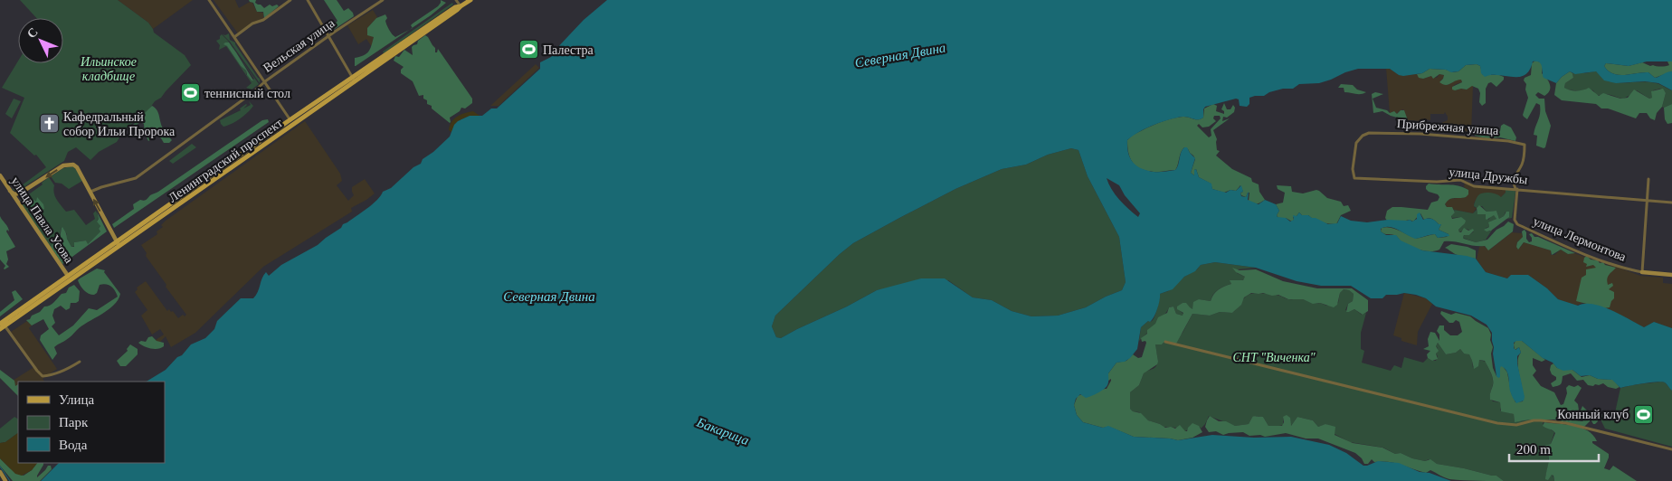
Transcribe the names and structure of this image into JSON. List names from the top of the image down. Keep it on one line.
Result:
{"streets":{"main road":["Ленинградский проспект"],"street":["Вельская улица","Прибрежная улица","улица Дружбы","улица Павла Усова","улица Лермонтова"]},"crossings":[["Прибрежная улица","улица Дружбы"],["Прибрежная улица","улица Лермонтова"],["Ленинградский проспект","улица Павла Усова"],["улица Дружбы","улица Лермонтова"]],"water":["Северная Двина","Бакарица"],"parks":["Ильинское кладбище","СНТ \"Виченка\""],"places":{"sports":["Палестра","теннисный стол","Конный клуб"],"church":["Кафедральный собор Ильи Пророка"]},"legend":["Улица","Парк","Вода"],"scale_bar":"200 m","north":"top left"}
